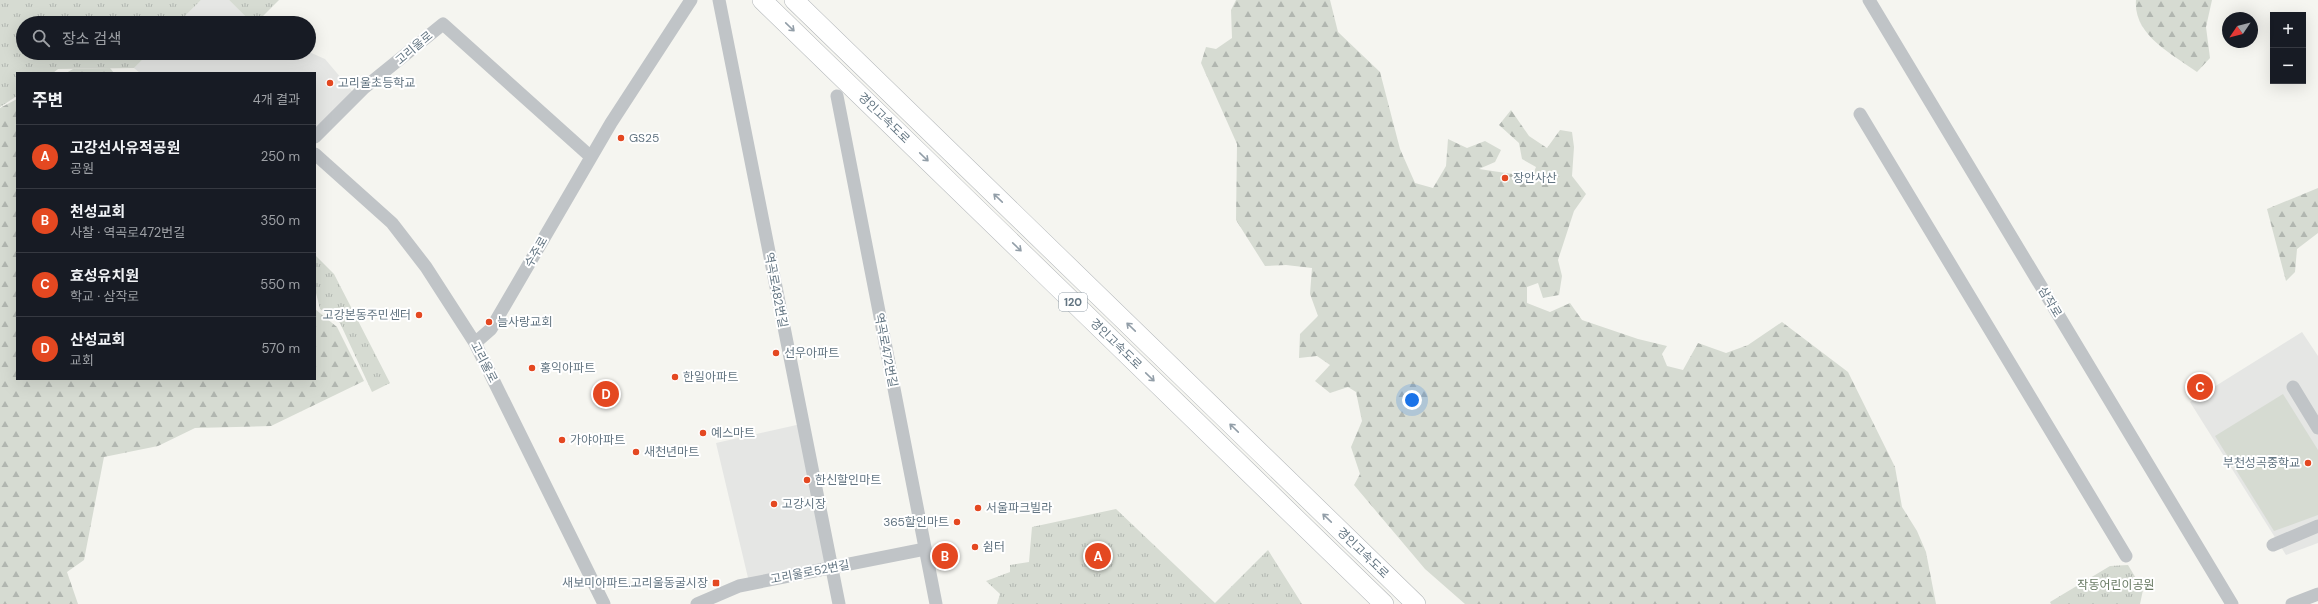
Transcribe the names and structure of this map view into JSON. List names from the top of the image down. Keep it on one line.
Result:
{"streets":{"highway":["경인고속도로","120"],"street":["고리울로","수주로","역곡로482번길","삼작로","역곡로472번길","고리울로52번길"]},"crossings":[["고리울로","수주로"],["역곡로482번길","고리울로52번길"],["역곡로472번길","고리울로52번길"]],"parks":["작동어린이공원"],"places":{"other":["고리울초등학교","GS25","장안사산","고강본동주민센터","늘사랑교회","선우아파트","홍익아파트","한일아파트","예스마트","가야아파트","새천년마트","부천성곡중학교","한신할인마트","고강시장","서울파크빌라","365할인마트","쉼터"],"transit":["새보미아파트.고리울동굴시장"]},"north":"bottom left","page":{"map_buttons":["+","−"],"search":"장소 검색","heading":["주변","4개 결과"],"list":[{"mark":"A","name":"고강선사유적공원","note":"공원","value":"250 m"},{"mark":"B","name":"천성교회","note":"사찰 · 역곡로472번길","value":"350 m"},{"mark":"C","name":"효성유치원","note":"학교 · 삼작로","value":"550 m"},{"mark":"D","name":"산성교회","note":"교회","value":"570 m"}],"pins":["C","D","A","B"]}}
